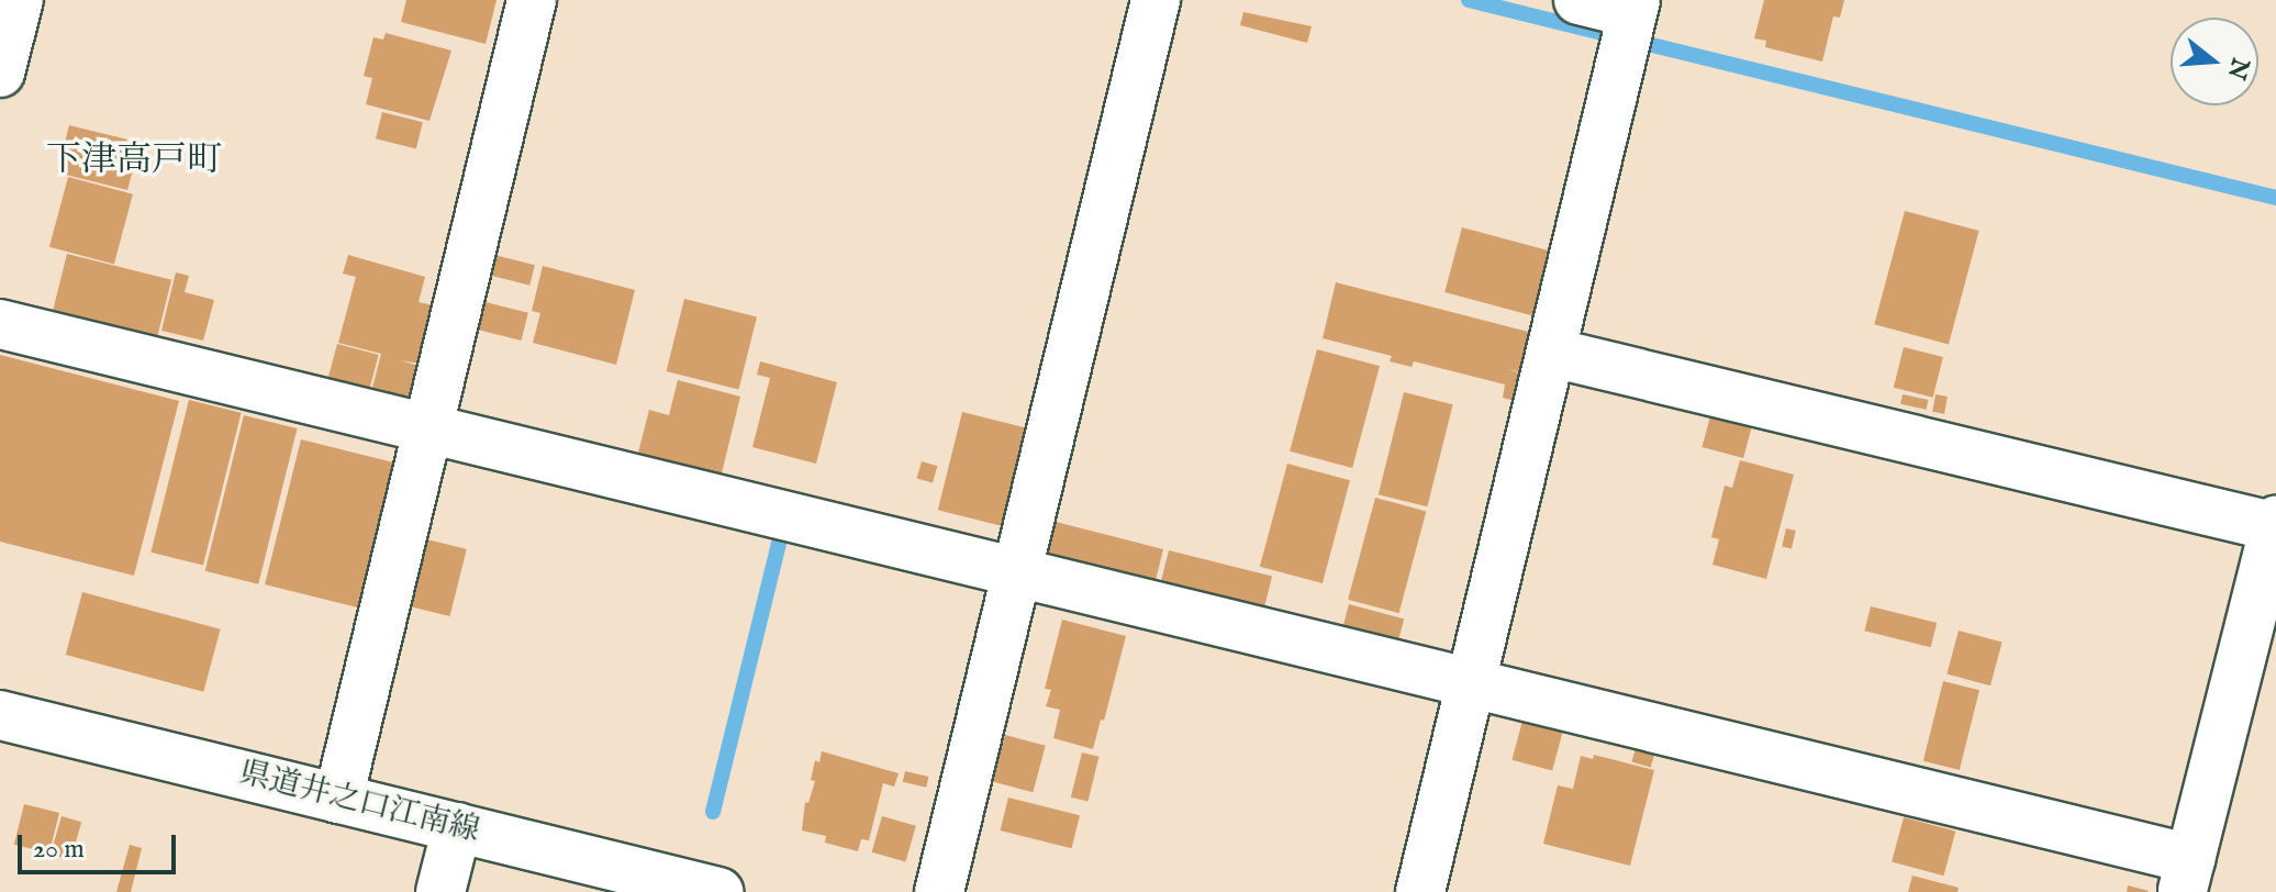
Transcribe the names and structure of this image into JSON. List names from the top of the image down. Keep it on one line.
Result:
{"streets":{"street":["県道井之口江南線"]},"districts":["下津高戸町"],"scale_bar":"20 m","north":"right"}
